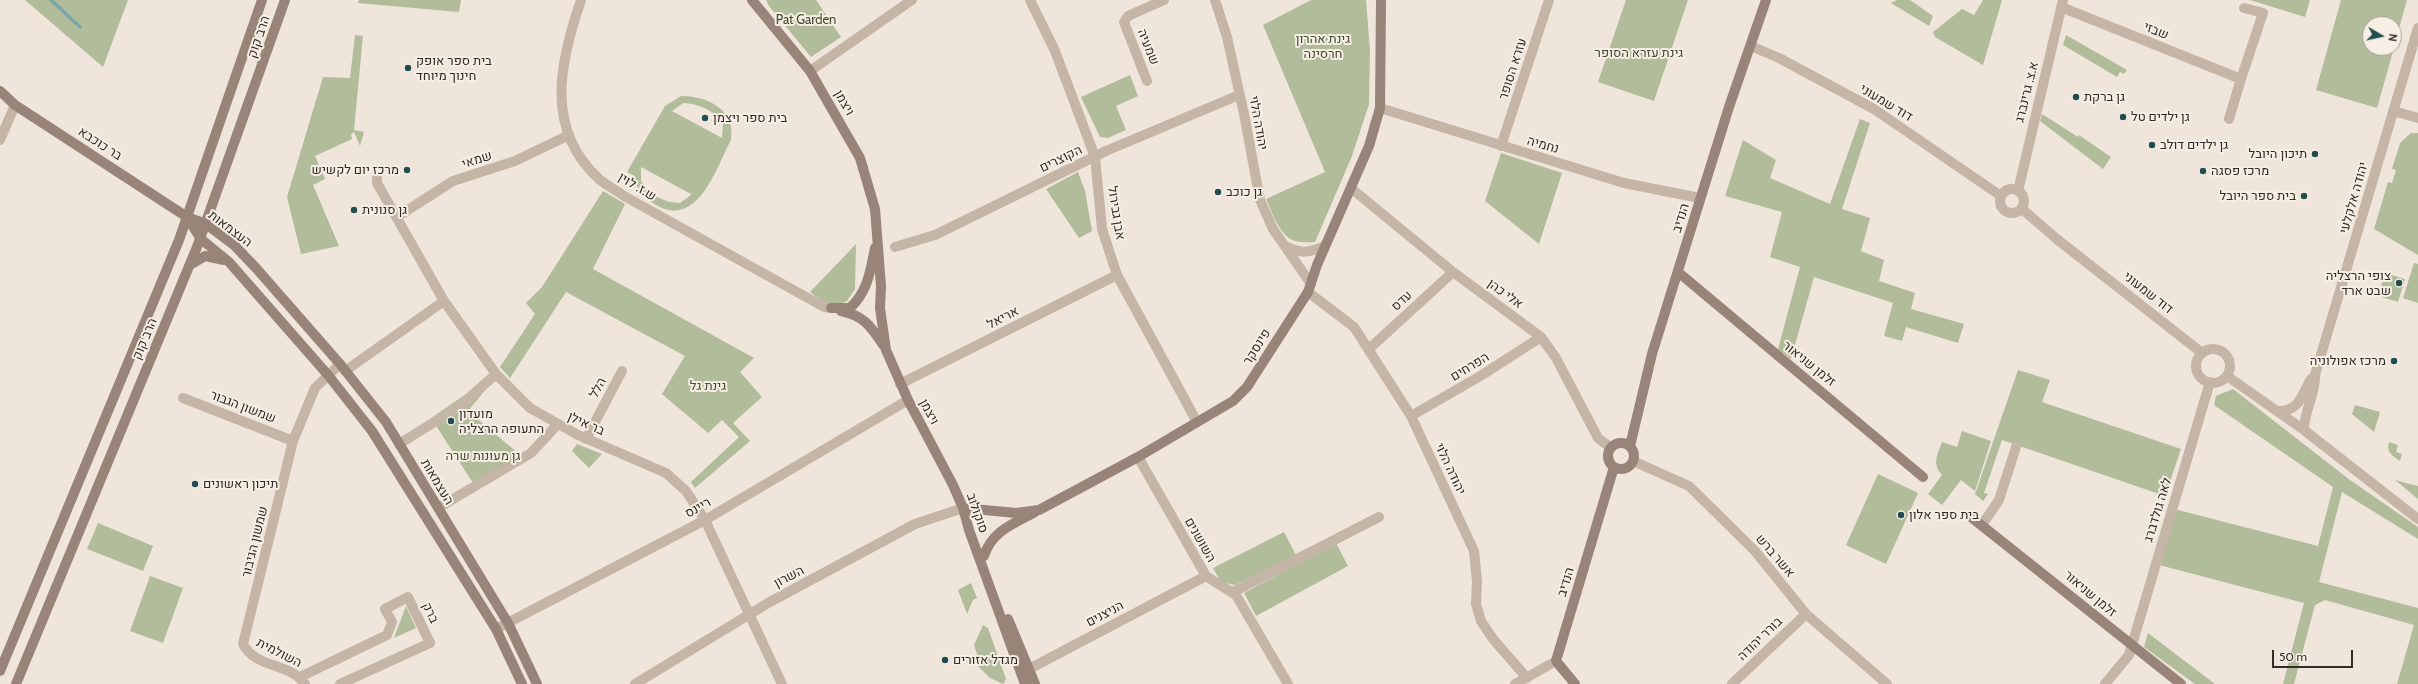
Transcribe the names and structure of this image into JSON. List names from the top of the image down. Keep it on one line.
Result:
{"streets":{"street":["שבזי","הרב קוק","שמעיה","עזרא הסופר","א.צ. גרינברג","ויצמן","דוד שמעוני","יהודה הלוי","בר כוכבא","נחמיה","הקוצרים","שמאי","ש.ז. לוין","יהודה אלקלעי","אבן גבירול","הנדיב","העצמאות","אלי כהן","עדס","אריאל","פינסקר","זלמן שניאור","הפרחים","הלל","שמשון הגבור","בר אילן","ריינס","לאה גולדברג","סוקולוב","השושנים","שמשון הגיבור","אשר ברש","השרון","ברק","הניצנים","בורר יהודה","השולמית"]},"crossings":[["שבזי","א.צ. גרינברג"],["הרב קוק","בר כוכבא"],["הרב קוק","העצמאות"],["עזרא הסופר","נחמיה"],["א.צ. גרינברג","דוד שמעוני"],["ויצמן","ש.ז. לוין"],["ויצמן","אריאל"],["ויצמן","ריינס"],["ויצמן","סוקולוב"],["דוד שמעוני","הנדיב"],["דוד שמעוני","לאה גולדברג"],["יהודה הלוי","הקוצרים"],["יהודה הלוי","עדס"],["יהודה הלוי","פינסקר"],["יהודה הלוי","הפרחים"],["בר כוכבא","העצמאות"],["נחמיה","הנדיב"],["נחמיה","פינסקר"],["הקוצרים","אבן גבירול"],["שמאי","ש.ז. לוין"],["שמאי","בר אילן"],["אבן גבירול","אריאל"],["אבן גבירול","פינסקר"],["הנדיב","אלי כהן"],["הנדיב","זלמן שניאור"],["הנדיב","אשר ברש"],["העצמאות","ריינס"],["העצמאות","שמשון הגיבור"],["אלי כהן","עדס"],["אלי כהן","פינסקר"],["אלי כהן","הפרחים"],["אלי כהן","אשר ברש"],["פינסקר","סוקולוב"],["פינסקר","השושנים"],["פינסקר","השרון"],["זלמן שניאור","לאה גולדברג"],["הלל","בר אילן"],["שמשון הגבור","שמשון הגיבור"],["בר אילן","ריינס"],["בר אילן","שמשון הגיבור"],["בר אילן","השרון"],["סוקולוב","השרון"],["סוקולוב","הניצנים"],["השושנים","הניצנים"],["שמשון הגיבור","השולמית"],["אשר ברש","בורר יהודה"],["ברק","השולמית"]],"parks":["Pat Garden","גינת אהרון חרסינה","גינת עזרא הסופר","גינת גל","גן מעונות שרה"],"places":["בית ספר אופק חינוך מיוחד","גן ברקת","גן ילדים טל","בית ספר ויצמן","גן ילדים דולב","תיכון היובל","מרכז יום לקשיש","מרכז פסגה","גן כוכב","בית ספר היובל","גן סנונית","צופי הרצליה שבט ארד","מרכז אפולוניה","מועדון התעופה הרצליה","תיכון ראשונים","בית ספר אלון","מגדל אזורים"],"scale_bar":"50 m","north":"right"}
